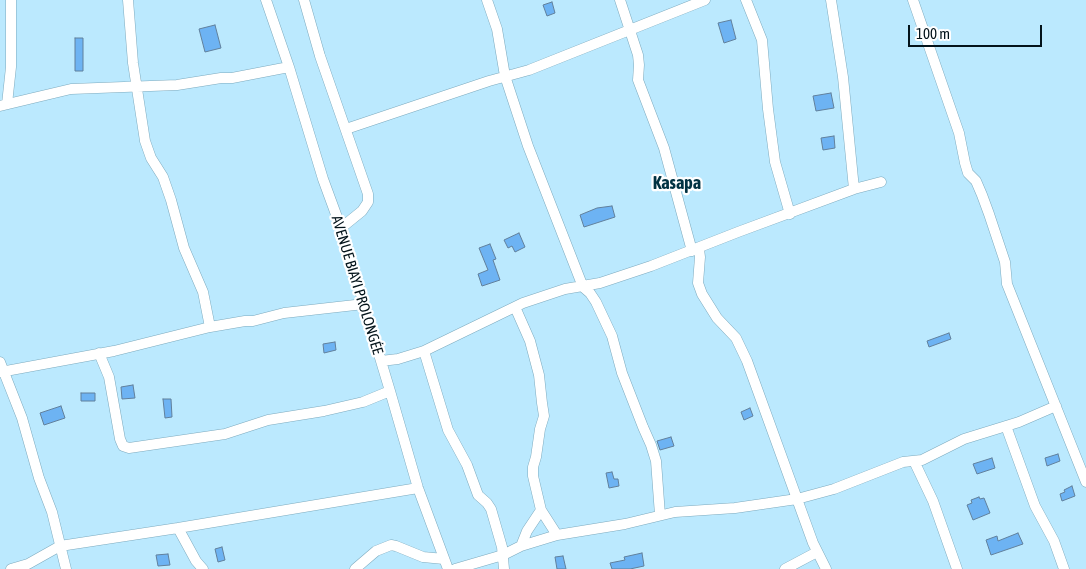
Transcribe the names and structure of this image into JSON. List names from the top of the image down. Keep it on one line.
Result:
{"streets":{"street":["AVENUE BIAYI PROLONGÉE"]},"districts":["Kasapa"],"scale_bar":"100 m"}
